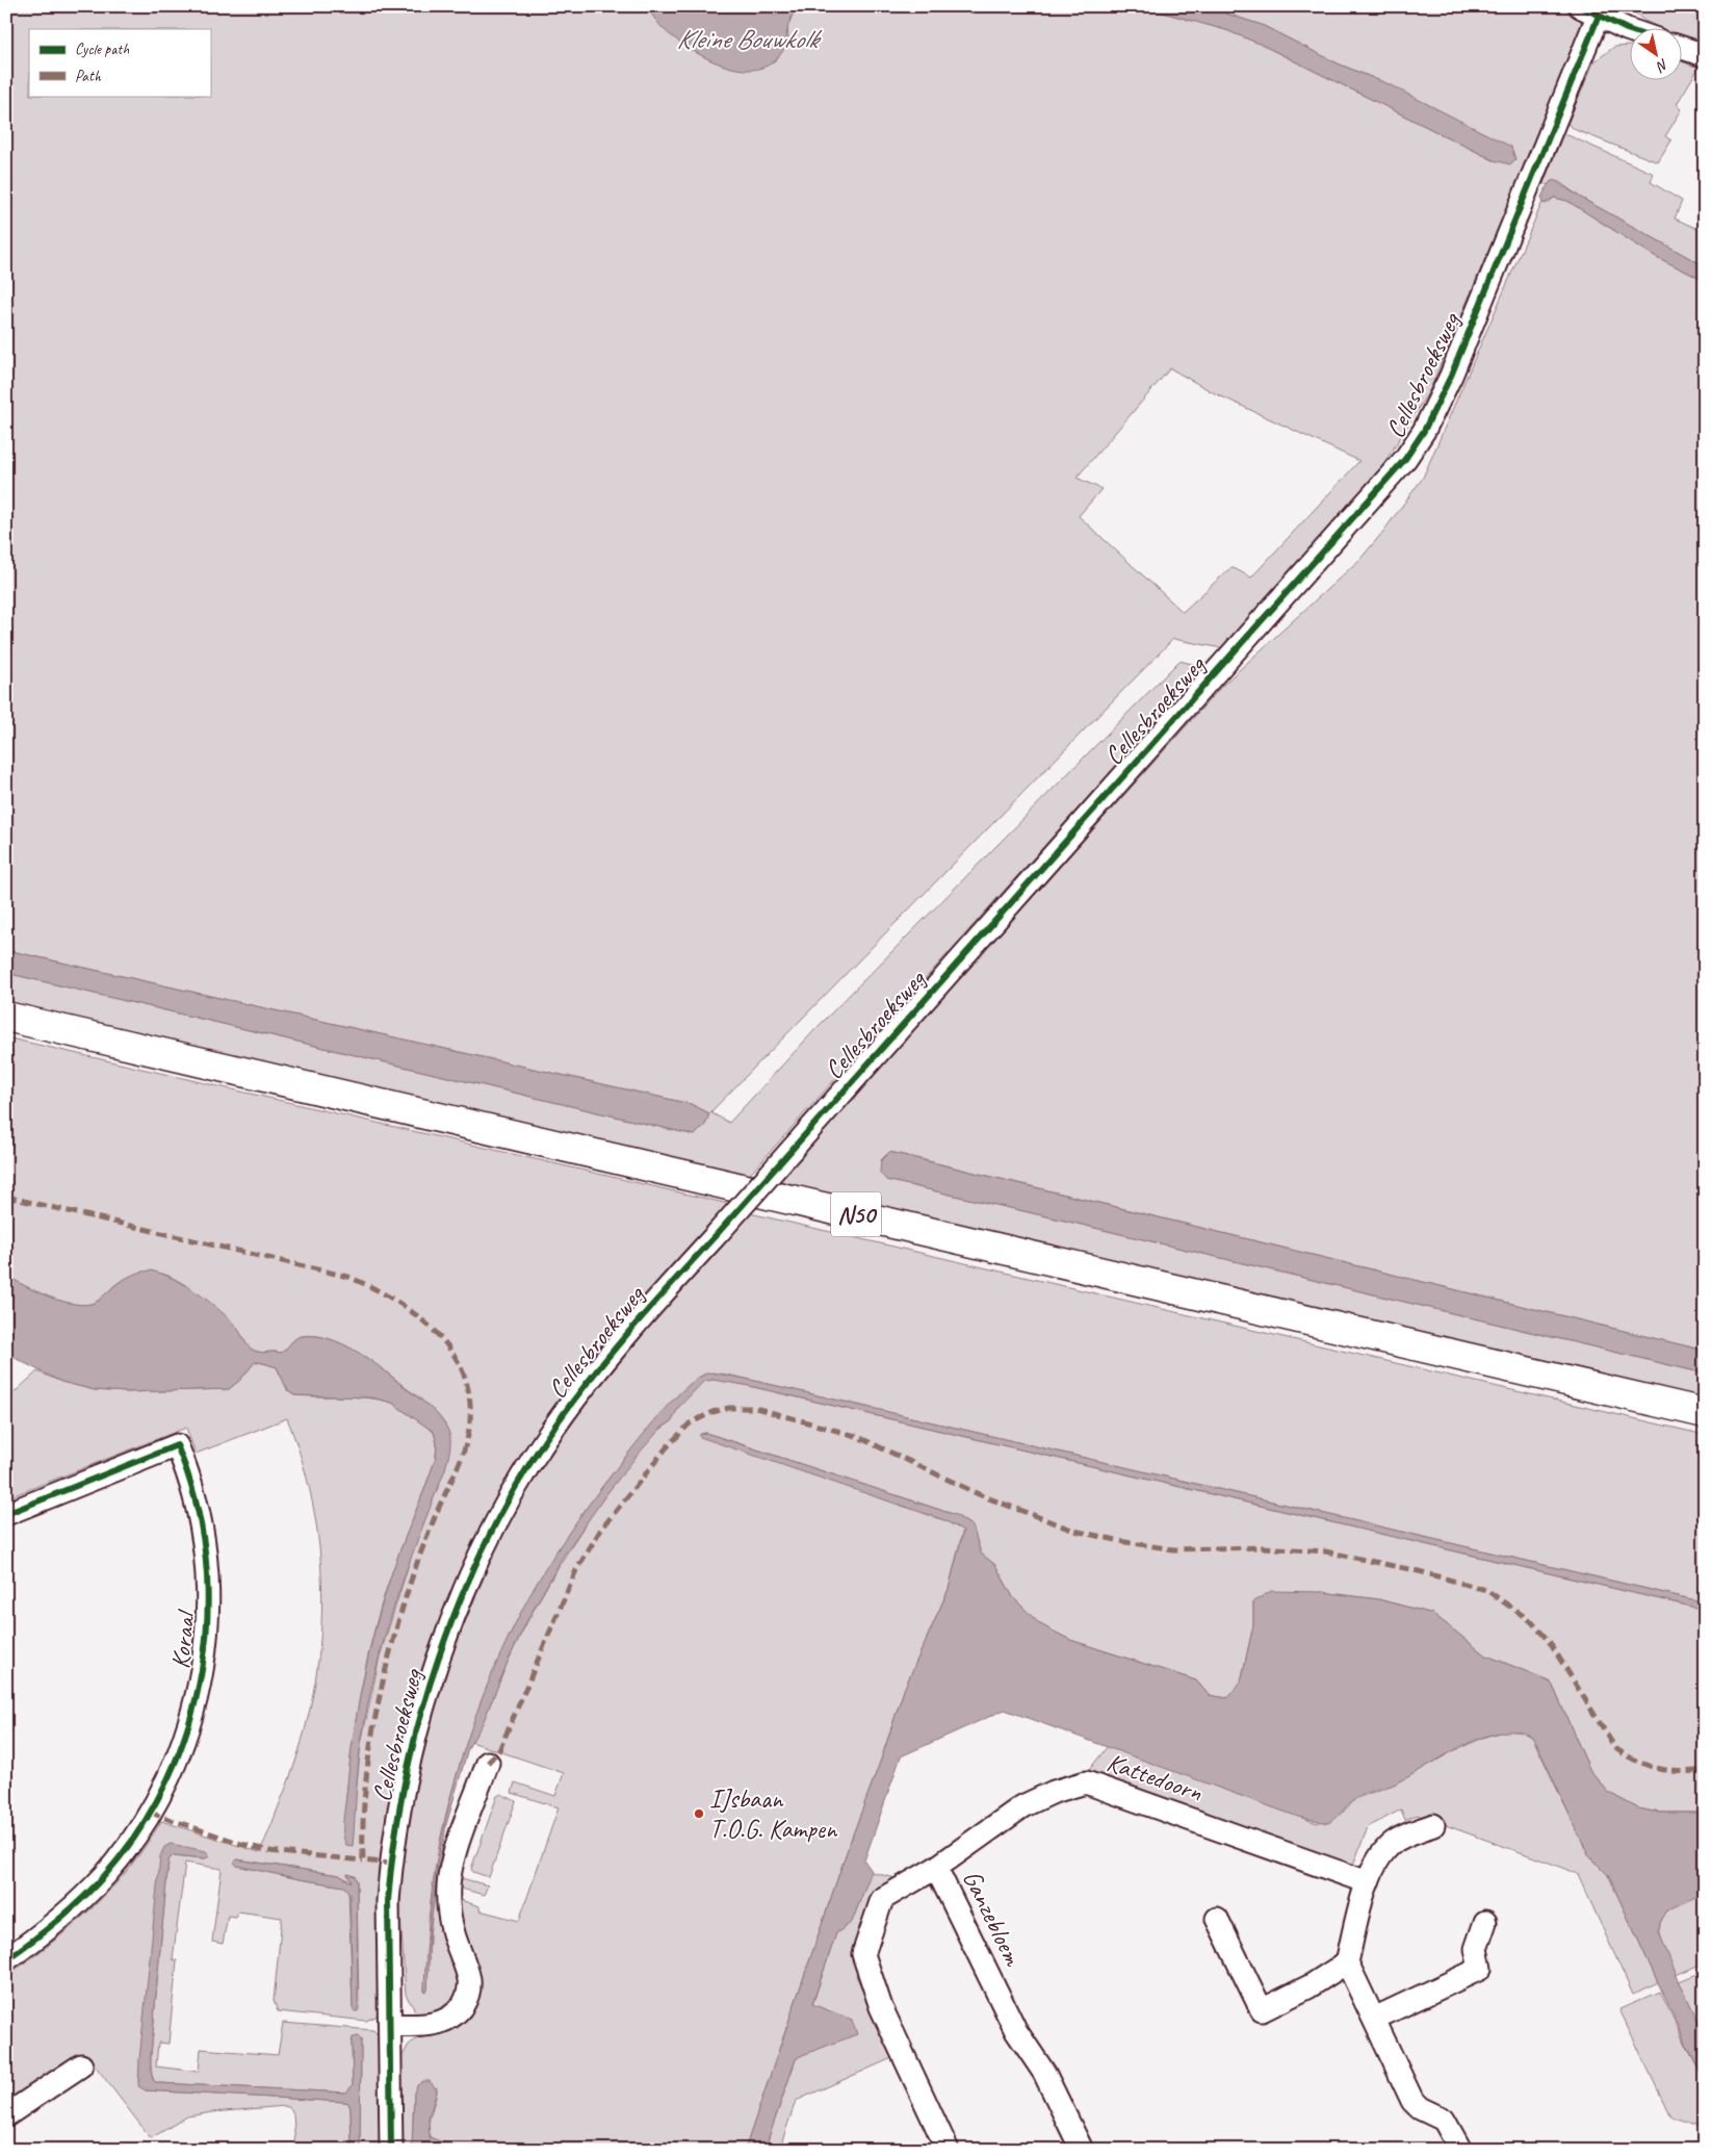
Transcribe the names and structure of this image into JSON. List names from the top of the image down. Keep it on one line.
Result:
{"streets":{"highway":["N50"],"street":["Cellesbroeksweg","Koraal","Kattedoorn","Ganzebloem"]},"crossings":[["Kattedoorn","Ganzebloem"]],"water":["Kleine Bouwkolk"],"places":["IJsbaan T.O.G. Kampen"],"legend":["Cycle path","Path"],"north":"bottom right"}
